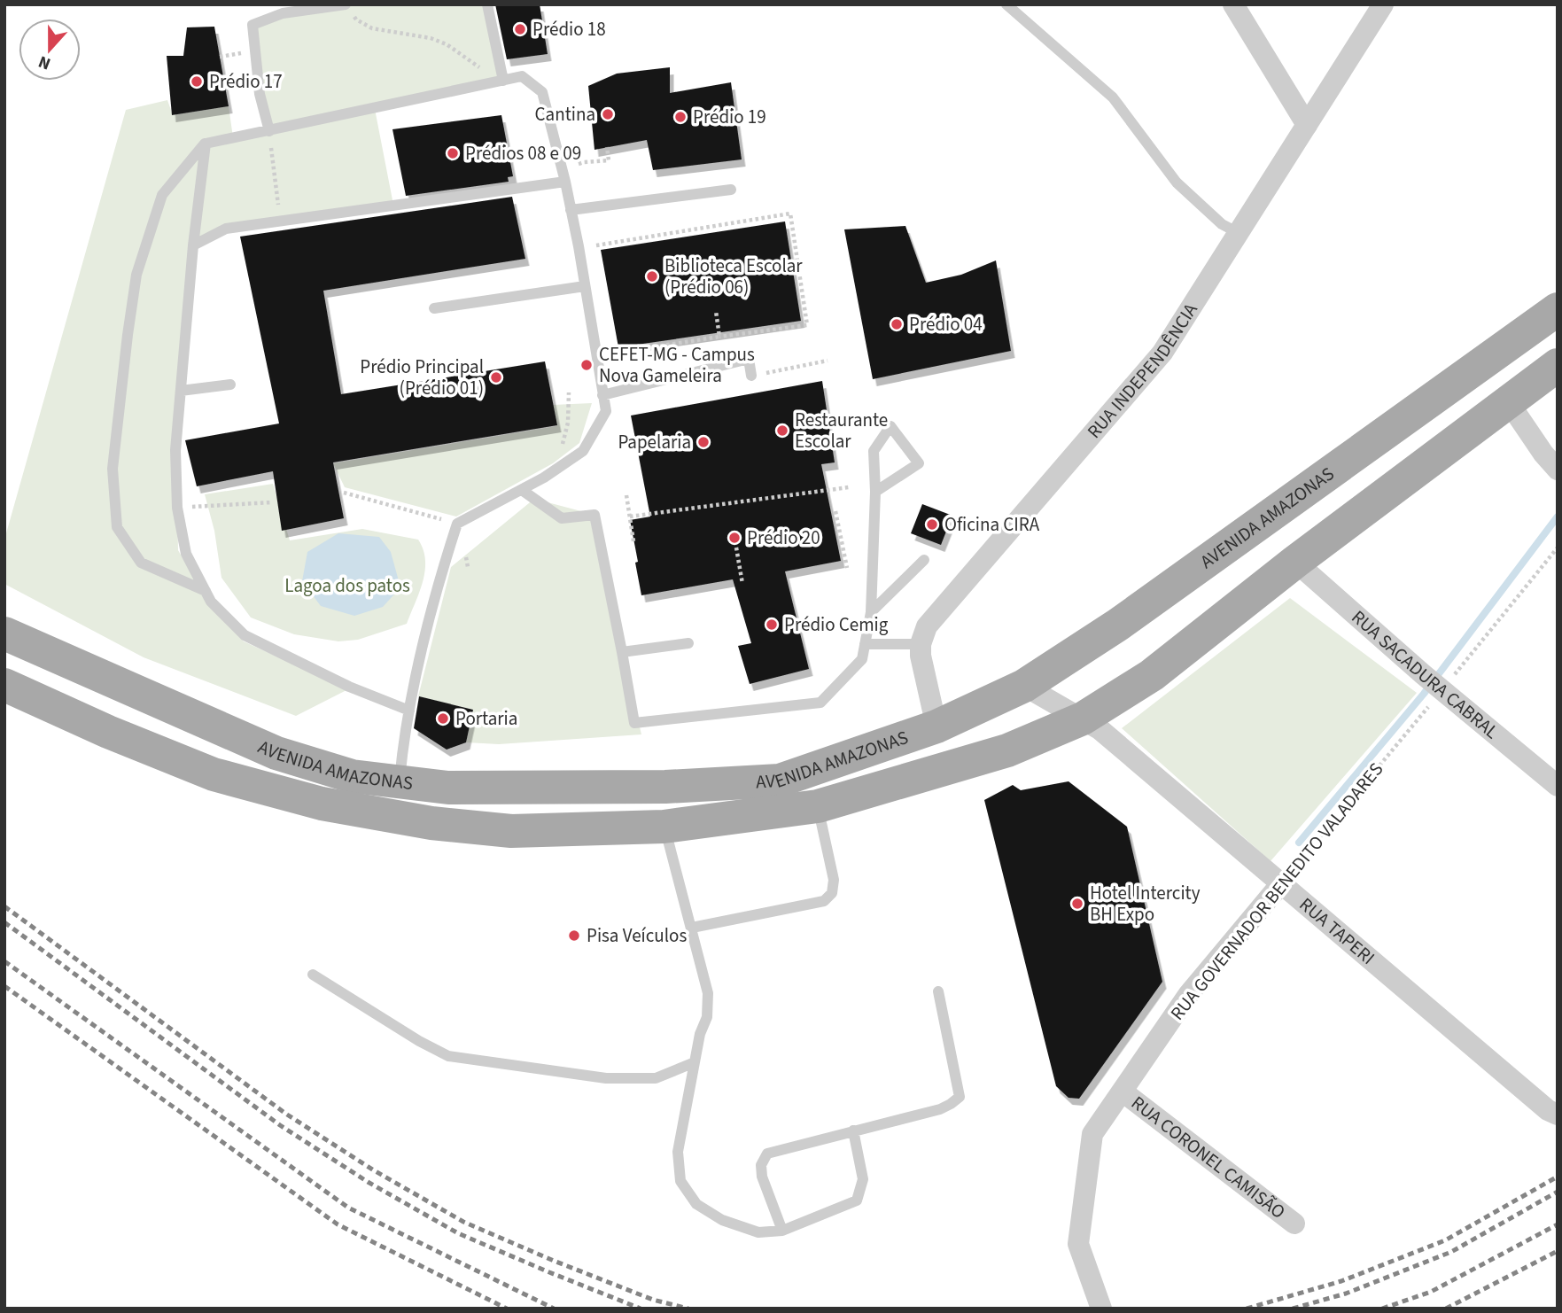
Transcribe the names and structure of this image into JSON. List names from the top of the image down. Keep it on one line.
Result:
{"streets":{"main road":["AVENIDA AMAZONAS"],"street":["RUA INDEPENDÊNCIA","RUA SACADURA CABRAL","RUA GOVERNADOR BENEDITO VALADARES","RUA TAPERI","RUA CORONEL CAMISÃO"]},"crossings":[["AVENIDA AMAZONAS","RUA SACADURA CABRAL"],["AVENIDA AMAZONAS","RUA TAPERI"],["RUA SACADURA CABRAL","RUA GOVERNADOR BENEDITO VALADARES"],["RUA GOVERNADOR BENEDITO VALADARES","RUA TAPERI"],["RUA GOVERNADOR BENEDITO VALADARES","RUA CORONEL CAMISÃO"]],"parks":["Lagoa dos patos"],"places":["Prédio 18","Prédio 17","Cantina","Prédio 19","Prédios 08 e 09","Biblioteca Escolar (Prédio 06)","Prédio 04","CEFET-MG - Campus Nova Gameleira","Prédio Principal (Prédio 01)","Restaurante Escolar","Papelaria","Oficina CIRA","Prédio 20","Prédio Cemig","Portaria","Hotel Intercity BH Expo","Pisa Veículos"],"north":"bottom"}
